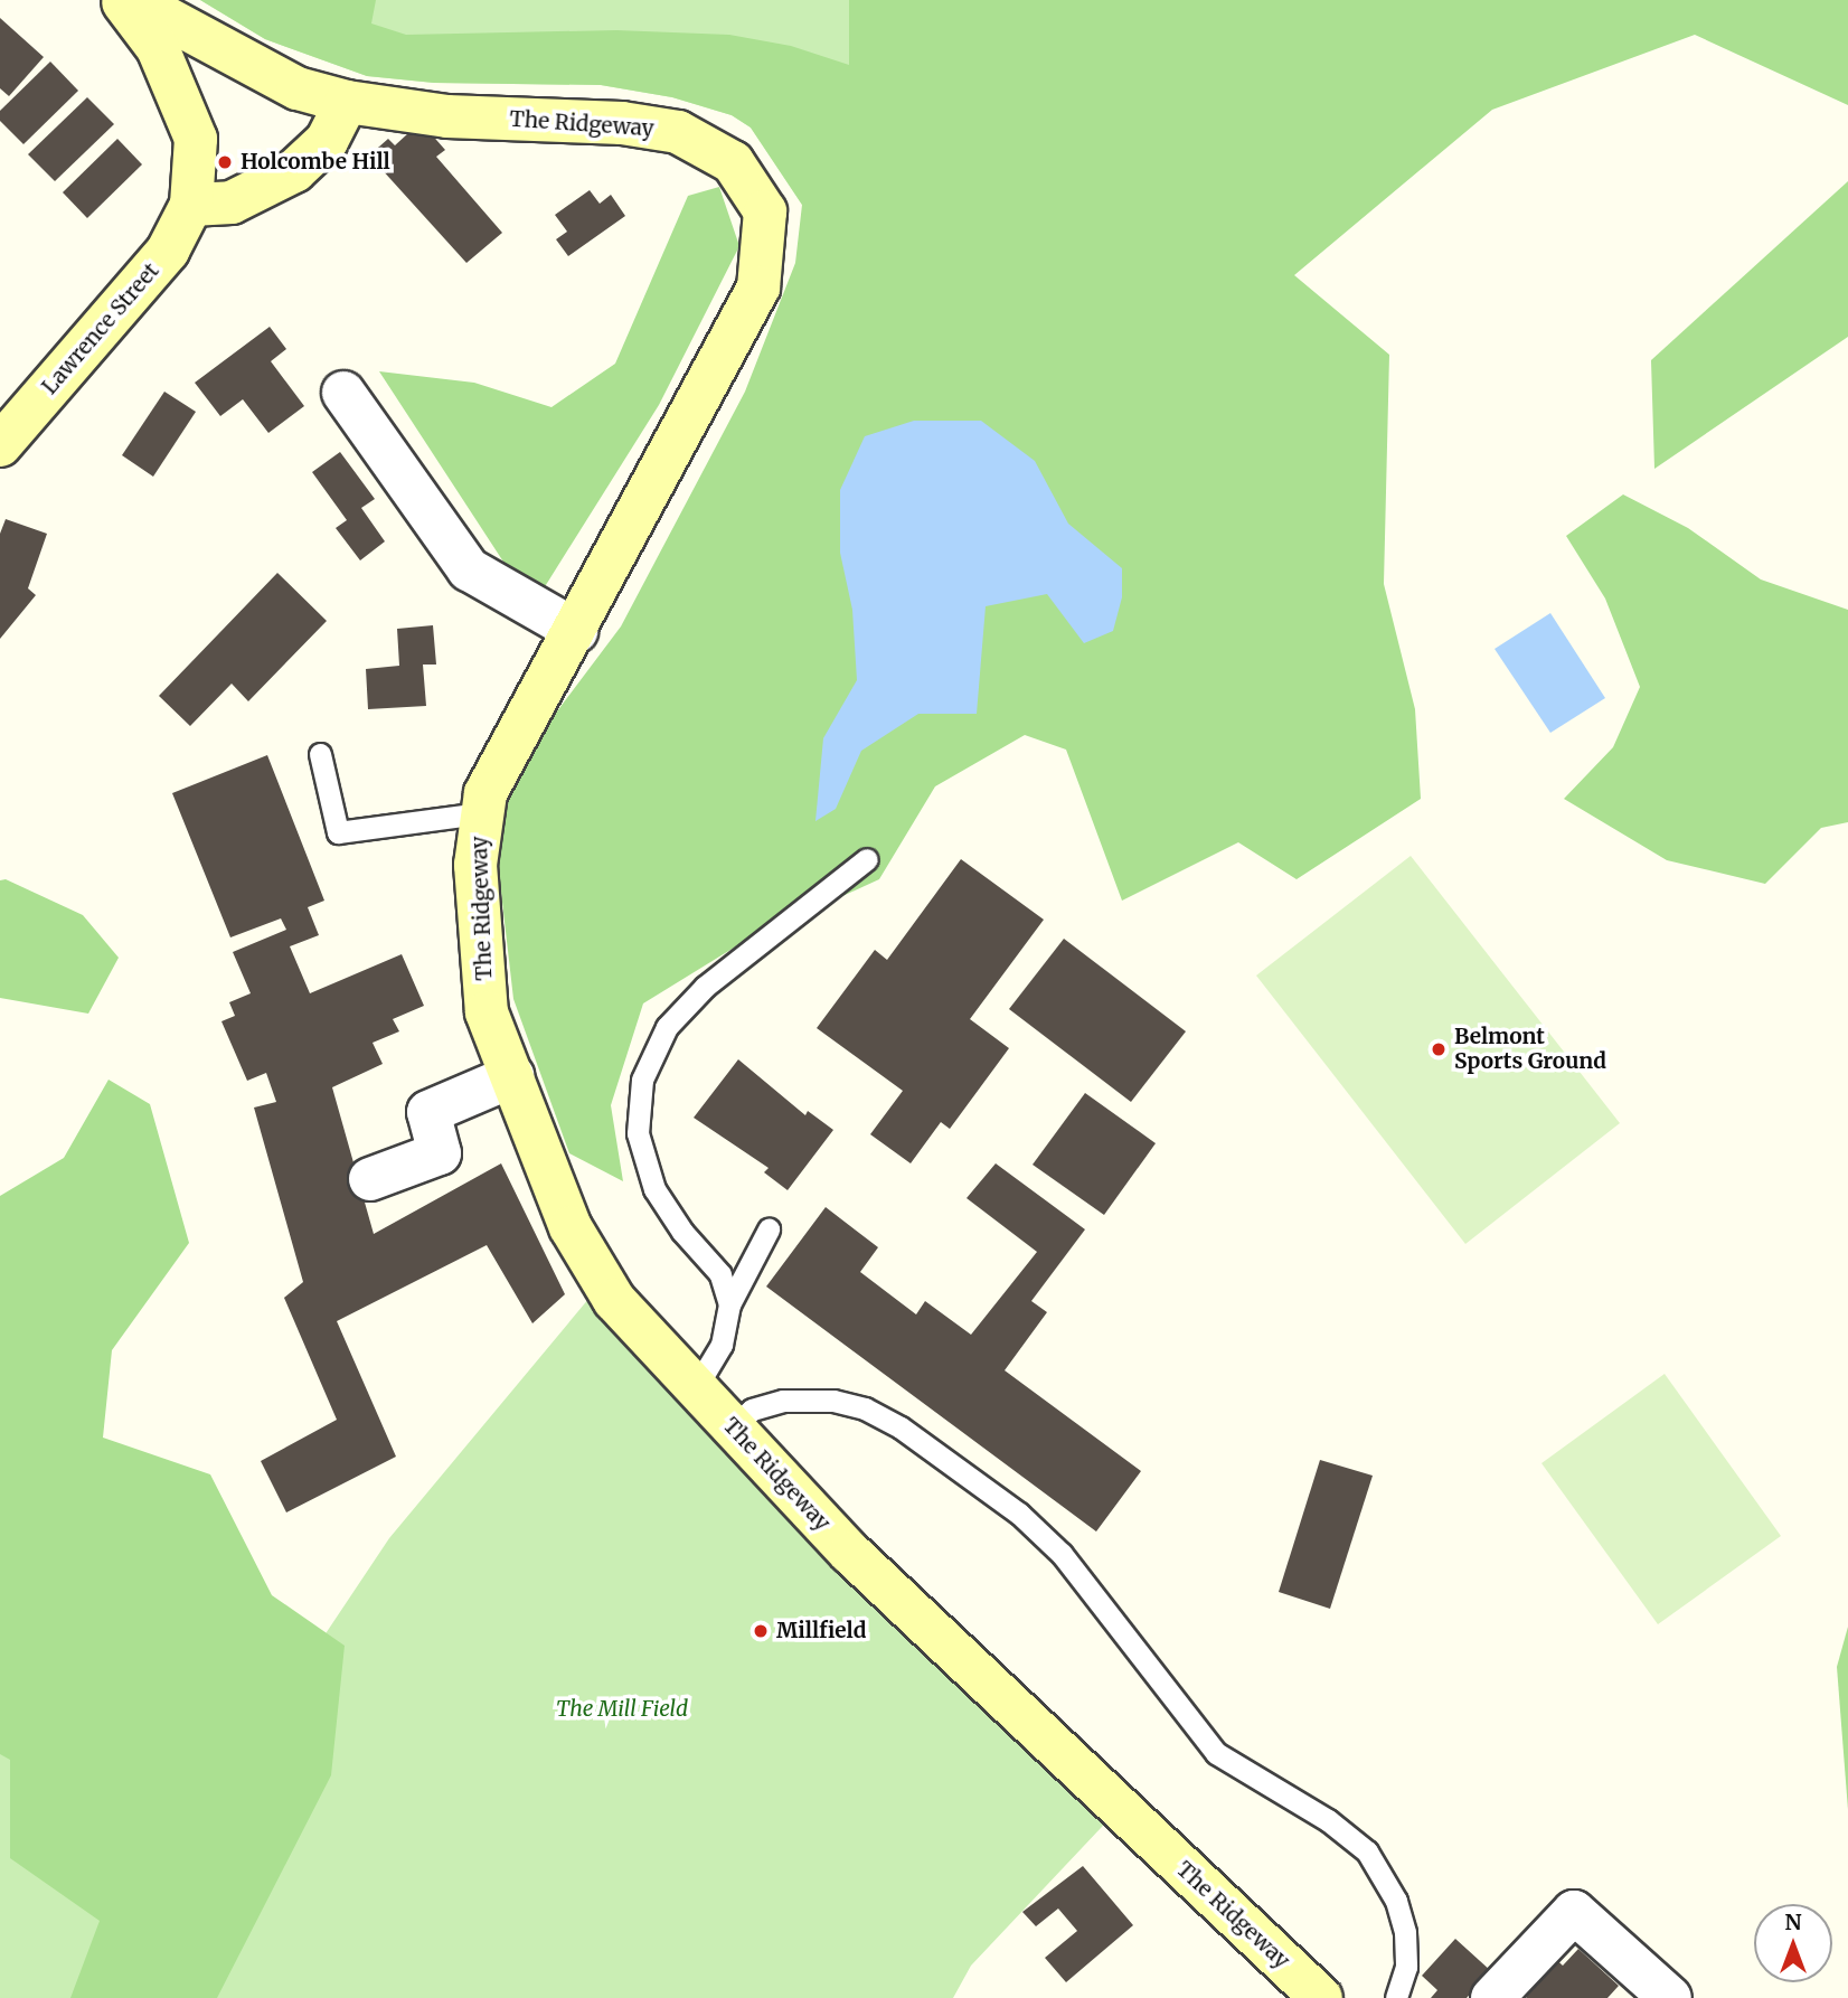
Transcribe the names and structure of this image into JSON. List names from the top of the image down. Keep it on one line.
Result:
{"streets":{"main road":["The Ridgeway","Lawrence Street"]},"parks":["The Mill Field"],"places":["Holcombe Hill","Belmont Sports Ground","Millfield"],"north":"top"}
